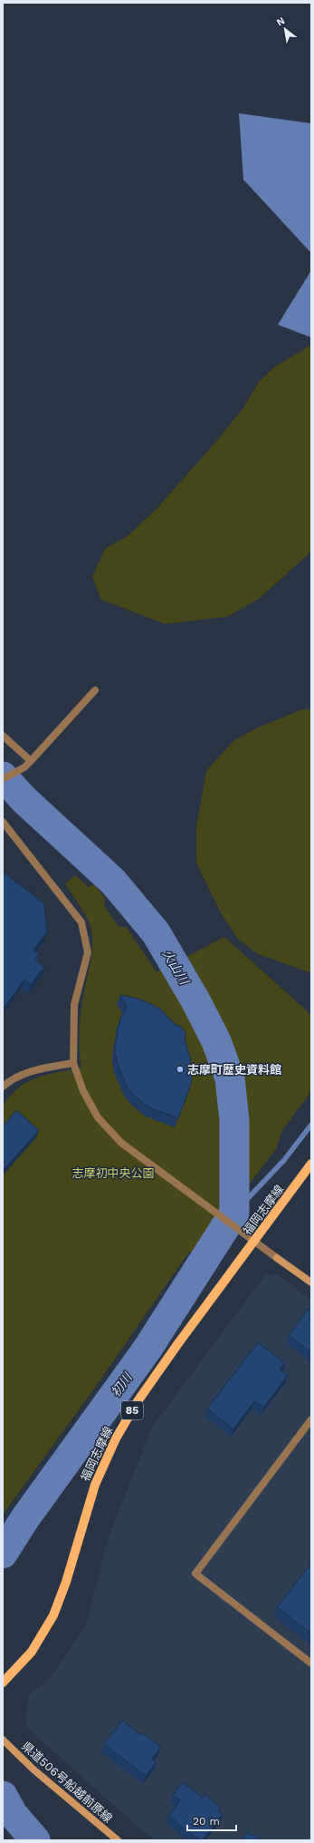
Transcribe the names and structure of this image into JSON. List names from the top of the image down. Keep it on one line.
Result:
{"streets":{"main road":["福岡志摩線","85","県道506号船越前原線"]},"water":["火山川","初川"],"parks":["志摩初中央公園"],"places":["志摩町歴史資料館"],"scale_bar":"20 m","north":"top left"}
